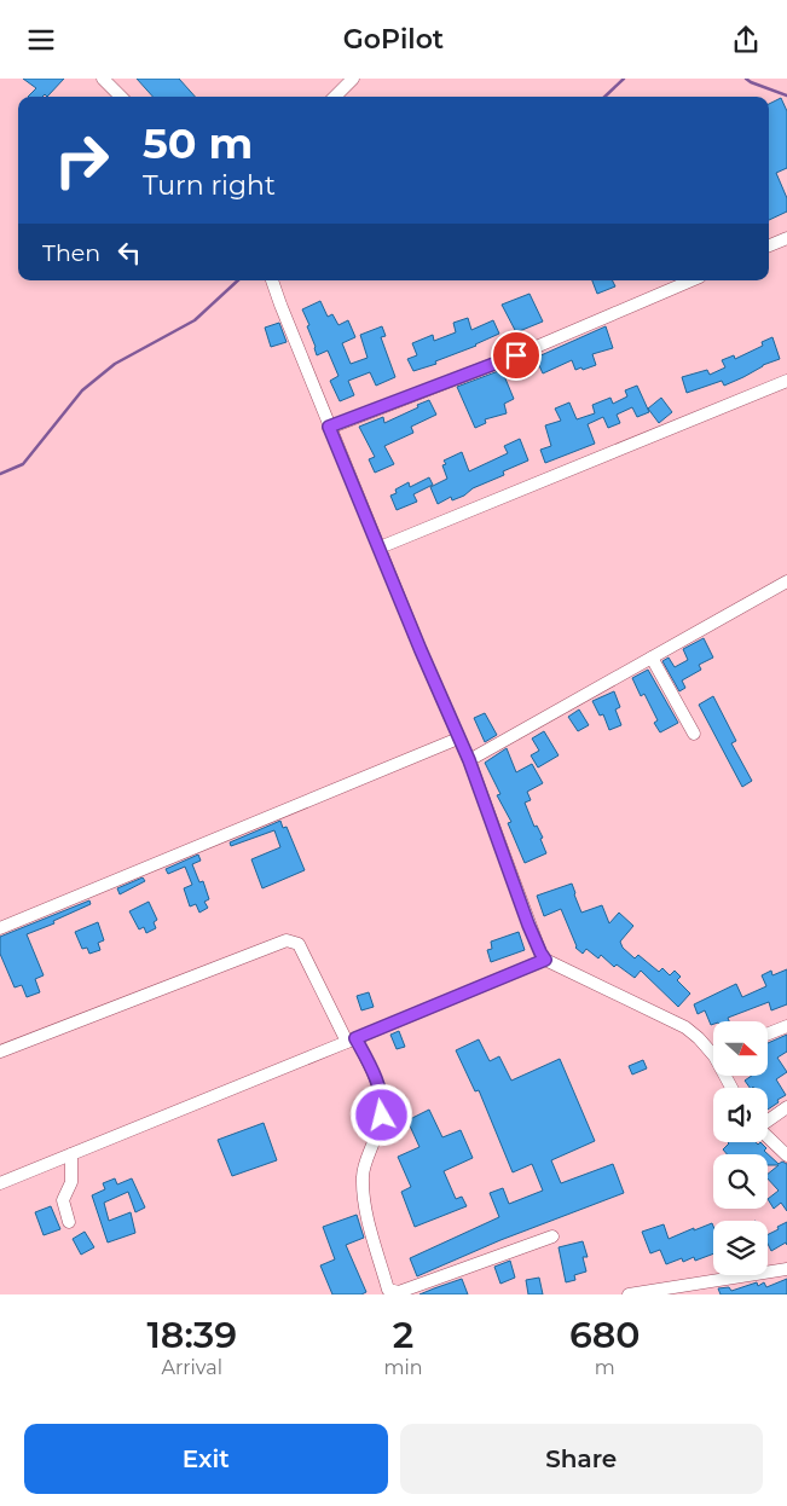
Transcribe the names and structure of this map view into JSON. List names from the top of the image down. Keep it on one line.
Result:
{"north":"right","page":{"header":"GoPilot","turn":["50 m","Turn right"],"then":"Then","eta":["18:39","Arrival","2","min","680","m"],"buttons":["Exit","Share"]}}
